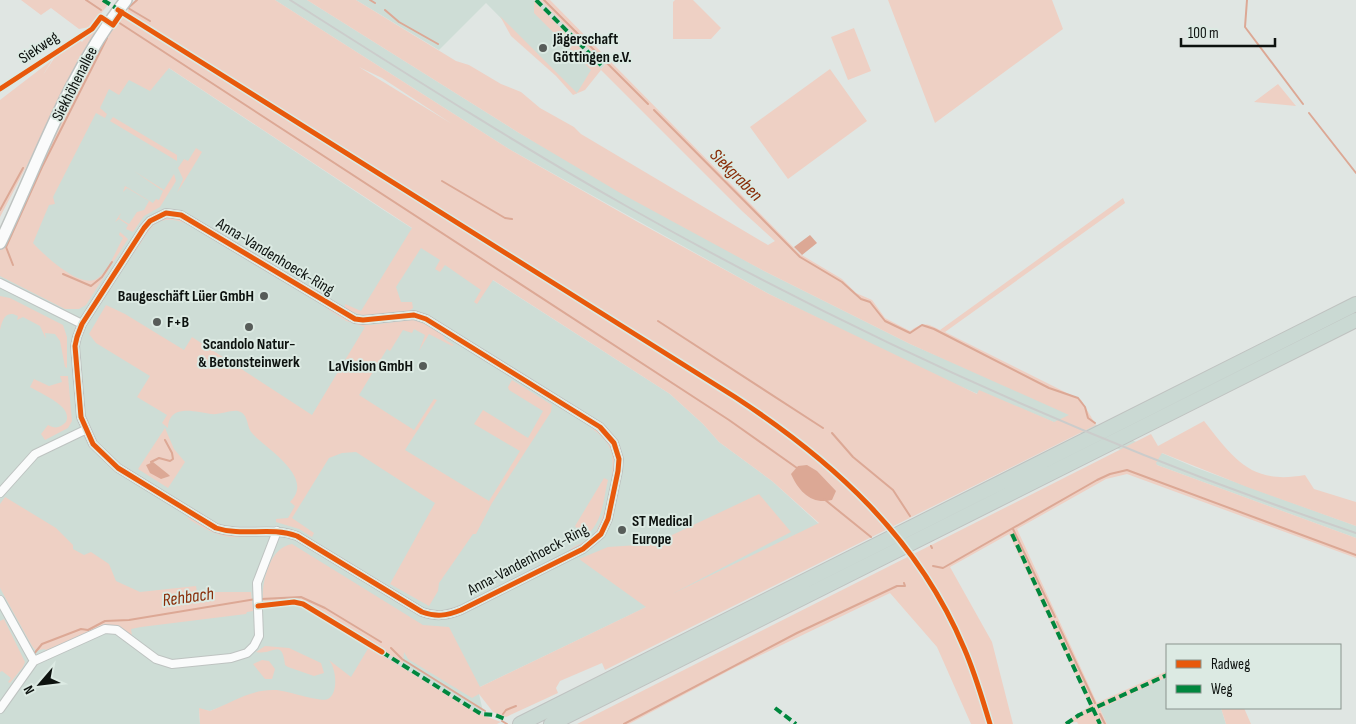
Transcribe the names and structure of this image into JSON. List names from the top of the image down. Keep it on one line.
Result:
{"streets":{"main road":["Siekhöhenallee"],"street":["Anna-Vandenhoeck-Ring"],"cycle path":["Siekweg"]},"water":["Siekgraben","Rehbach"],"places":["Jägerschaft Göttingen e.V.","Baugeschäft Lüer GmbH","F+B","Scandolo Natur- & Betonsteinwerk","LaVision GmbH","ST Medical Europe"],"legend":["Radweg","Weg"],"scale_bar":"100 m","north":"bottom left"}
